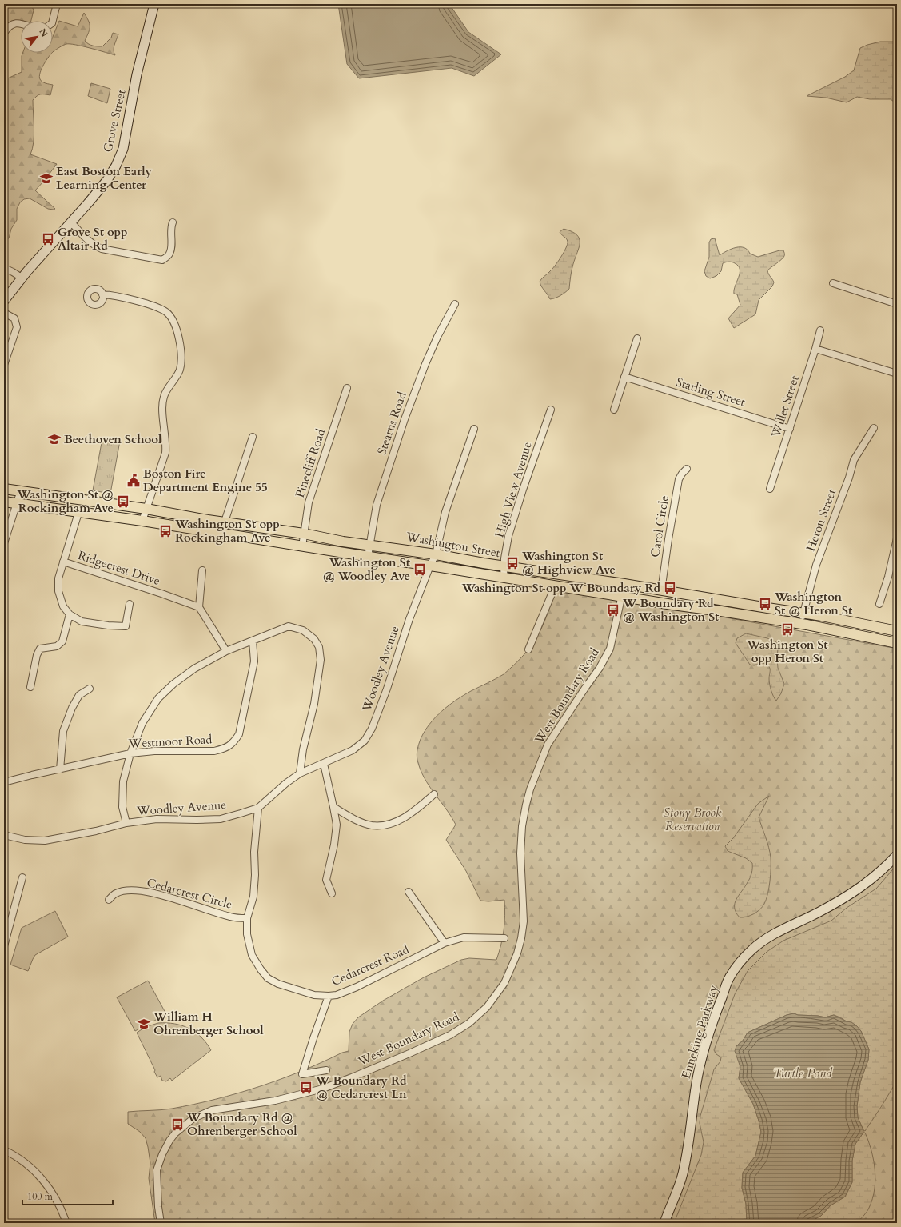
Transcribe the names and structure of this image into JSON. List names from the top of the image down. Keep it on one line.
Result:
{"streets":{"main road":["Grove Street","Washington Street","Enneking Parkway"],"street":["Starling Street","Willet Street","Stearns Road","Pinecliff Road","High View Avenue","Heron Street","Carol Circle","Ridgecrest Drive","Woodley Avenue","West Boundary Road","Westmoor Road","Cedarcrest Circle","Cedarcrest Road"]},"crossings":[["Starling Street","Willet Street"],["Stearns Road","Washington Street"],["Pinecliff Road","Washington Street"],["High View Avenue","Washington Street"],["Heron Street","Washington Street"],["Carol Circle","Washington Street"],["Washington Street","Ridgecrest Drive"],["Washington Street","Woodley Avenue"],["Washington Street","West Boundary Road"],["Woodley Avenue","Cedarcrest Road"],["Cedarcrest Circle","Cedarcrest Road"]],"water":["Turtle Pond"],"parks":["Stony Brook Reservation"],"places":{"school or university":["East Boston Early Learning Center","Beethoven School","William H Ohrenberger School"],"bus stop":["Grove St opp Altair Rd","Washington St @ Rockingham Ave","Washington St opp Rockingham Ave","Washington St @ Highview Ave","Washington St @ Woodley Ave","Washington St opp W Boundary Rd","Washington St @ Heron St","W Boundary Rd @ Washington St","Washington St opp Heron St","W Boundary Rd @ Cedarcrest Ln","W Boundary Rd @ Ohrenberger School"],"public building":["Boston Fire Department Engine 55"]},"scale_bar":"100 m","north":"top right"}
